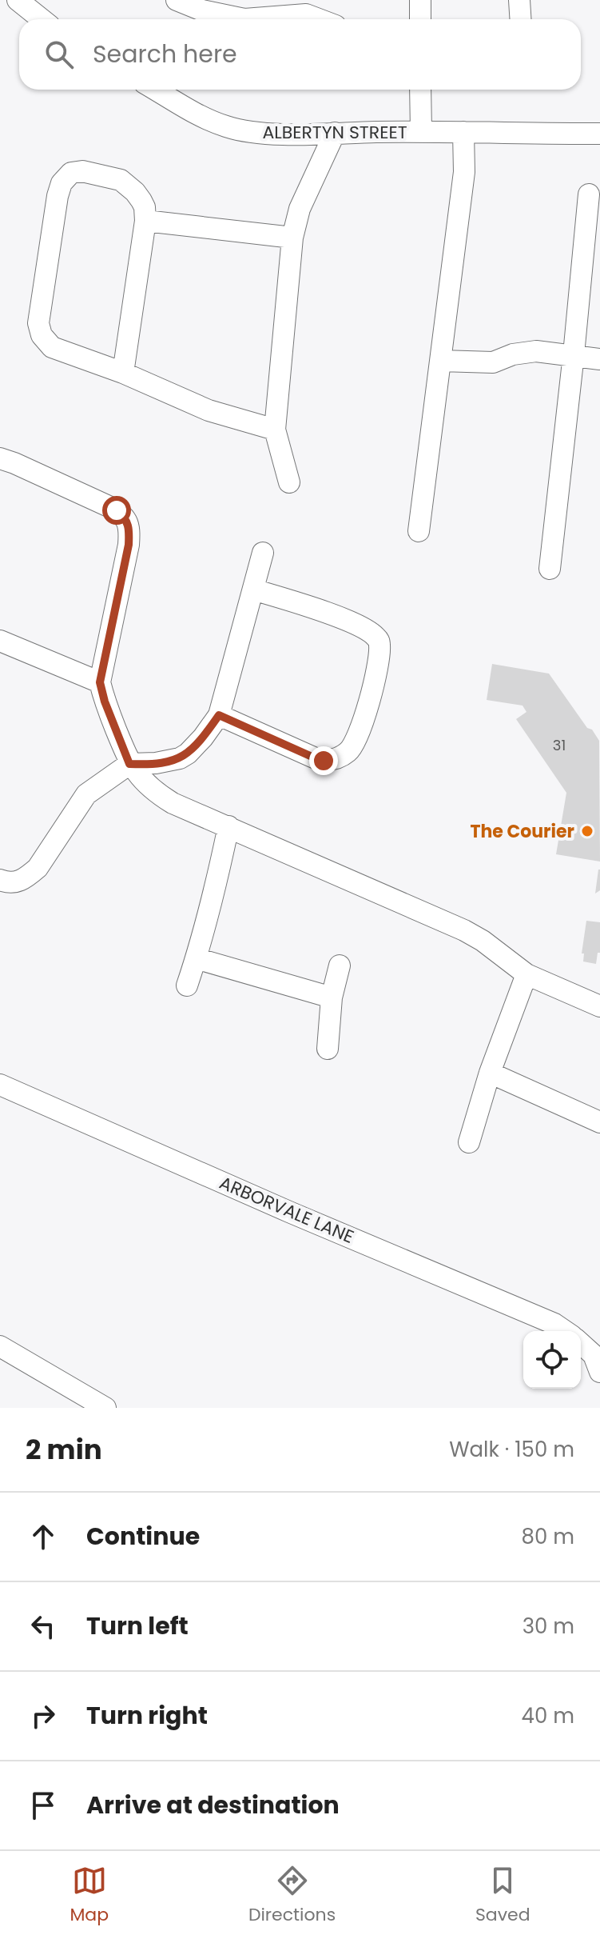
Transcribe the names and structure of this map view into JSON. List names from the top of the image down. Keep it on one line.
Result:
{"streets":{"street":["ALBERTYN STREET","ARBORVALE LANE"]},"places":["The Courier"],"house_numbers":["31"],"page":{"search":"Search here","heading":["2 min","Walk · 150 m"],"list":[["Continue","80 m"],["Turn left","30 m"],["Turn right","40 m"],"Arrive at destination"],"nav":["Map","Directions","Saved"]}}
